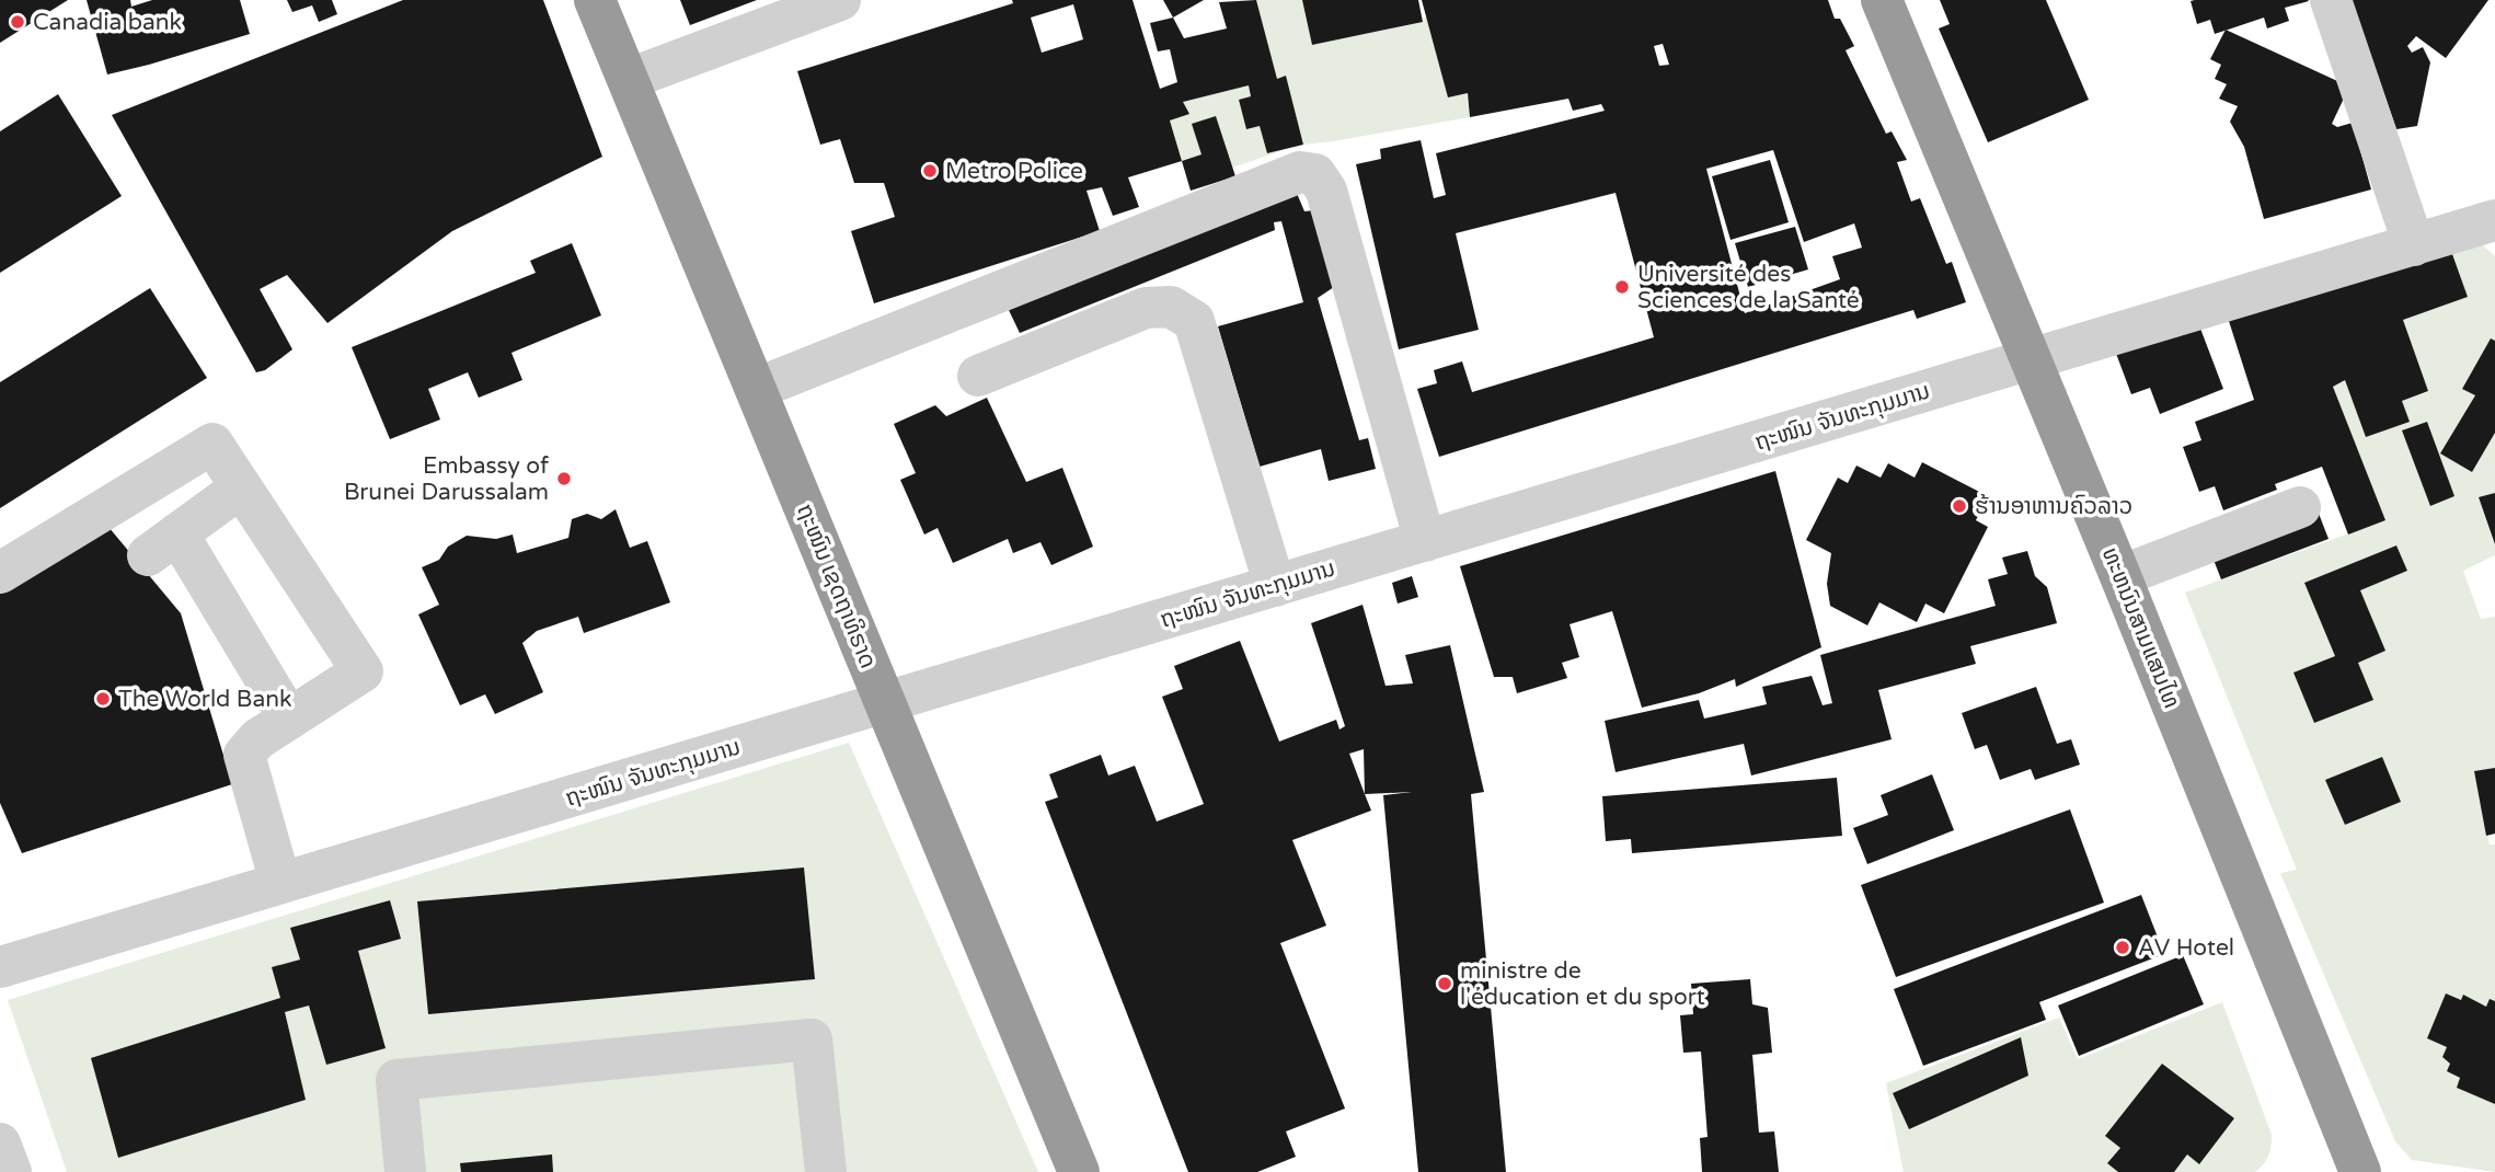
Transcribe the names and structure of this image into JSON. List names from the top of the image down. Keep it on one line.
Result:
{"streets":{"highway":["ຖະໜົນ ເຊດຖາທິຣາດ","ທະຫນົນສາມແສນໄທ"],"street":["ຖະໜົນ ຈັນທະກຸມມານ"]},"crossings":[["ຖະໜົນ ຈັນທະກຸມມານ","ຖະໜົນ ເຊດຖາທິຣາດ"],["ຖະໜົນ ຈັນທະກຸມມານ","ທະຫນົນສາມແສນໄທ"]],"places":["Canadia bank","Metro Police","Université des Sciences de la Santé","Embassy of Brunei Darussalam","ຮ້ານອາຫານຄົວລາວ","The World Bank","AV Hotel","ministre de l'éducation et du sport"]}
